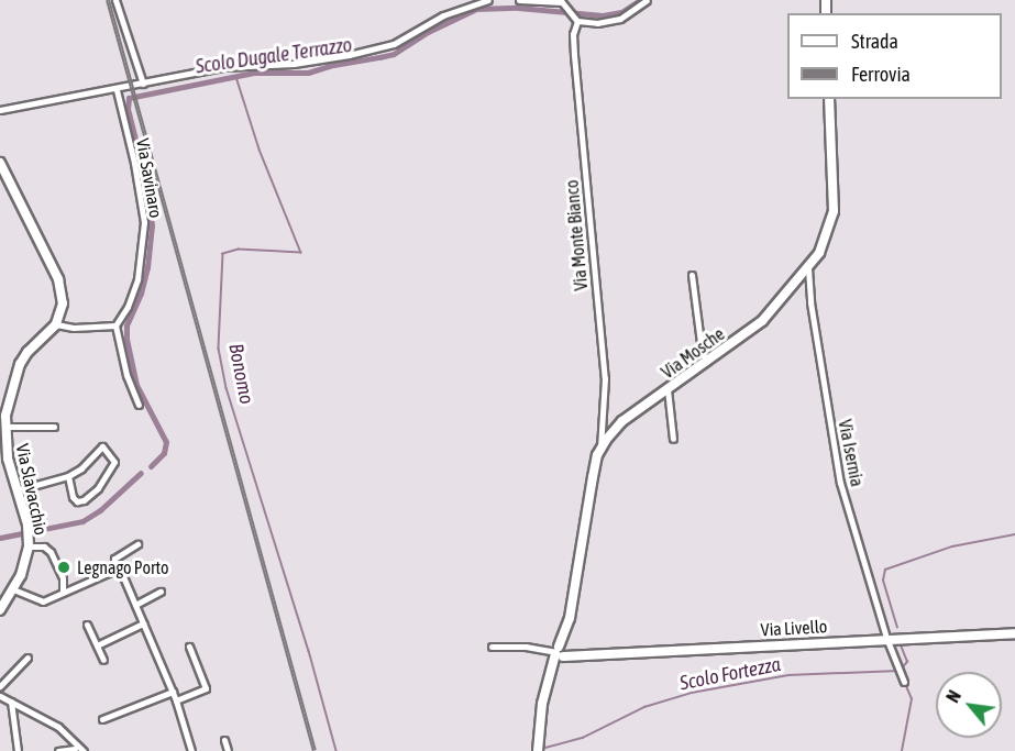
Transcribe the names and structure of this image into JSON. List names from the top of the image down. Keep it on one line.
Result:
{"streets":{"street":["Via Savinaro","Via Monte Bianco","Via Mosche","Via Isernia","Via Slavacchio","Via Livello"]},"crossings":[["Via Monte Bianco","Via Mosche"],["Via Mosche","Via Isernia"],["Via Mosche","Via Livello"],["Via Isernia","Via Livello"]],"water":["Scolo Dugale Terrazzo","Bonomo","Scolo Fortezza"],"places":["Legnago Porto"],"legend":["Strada","Ferrovia"],"north":"top left"}
